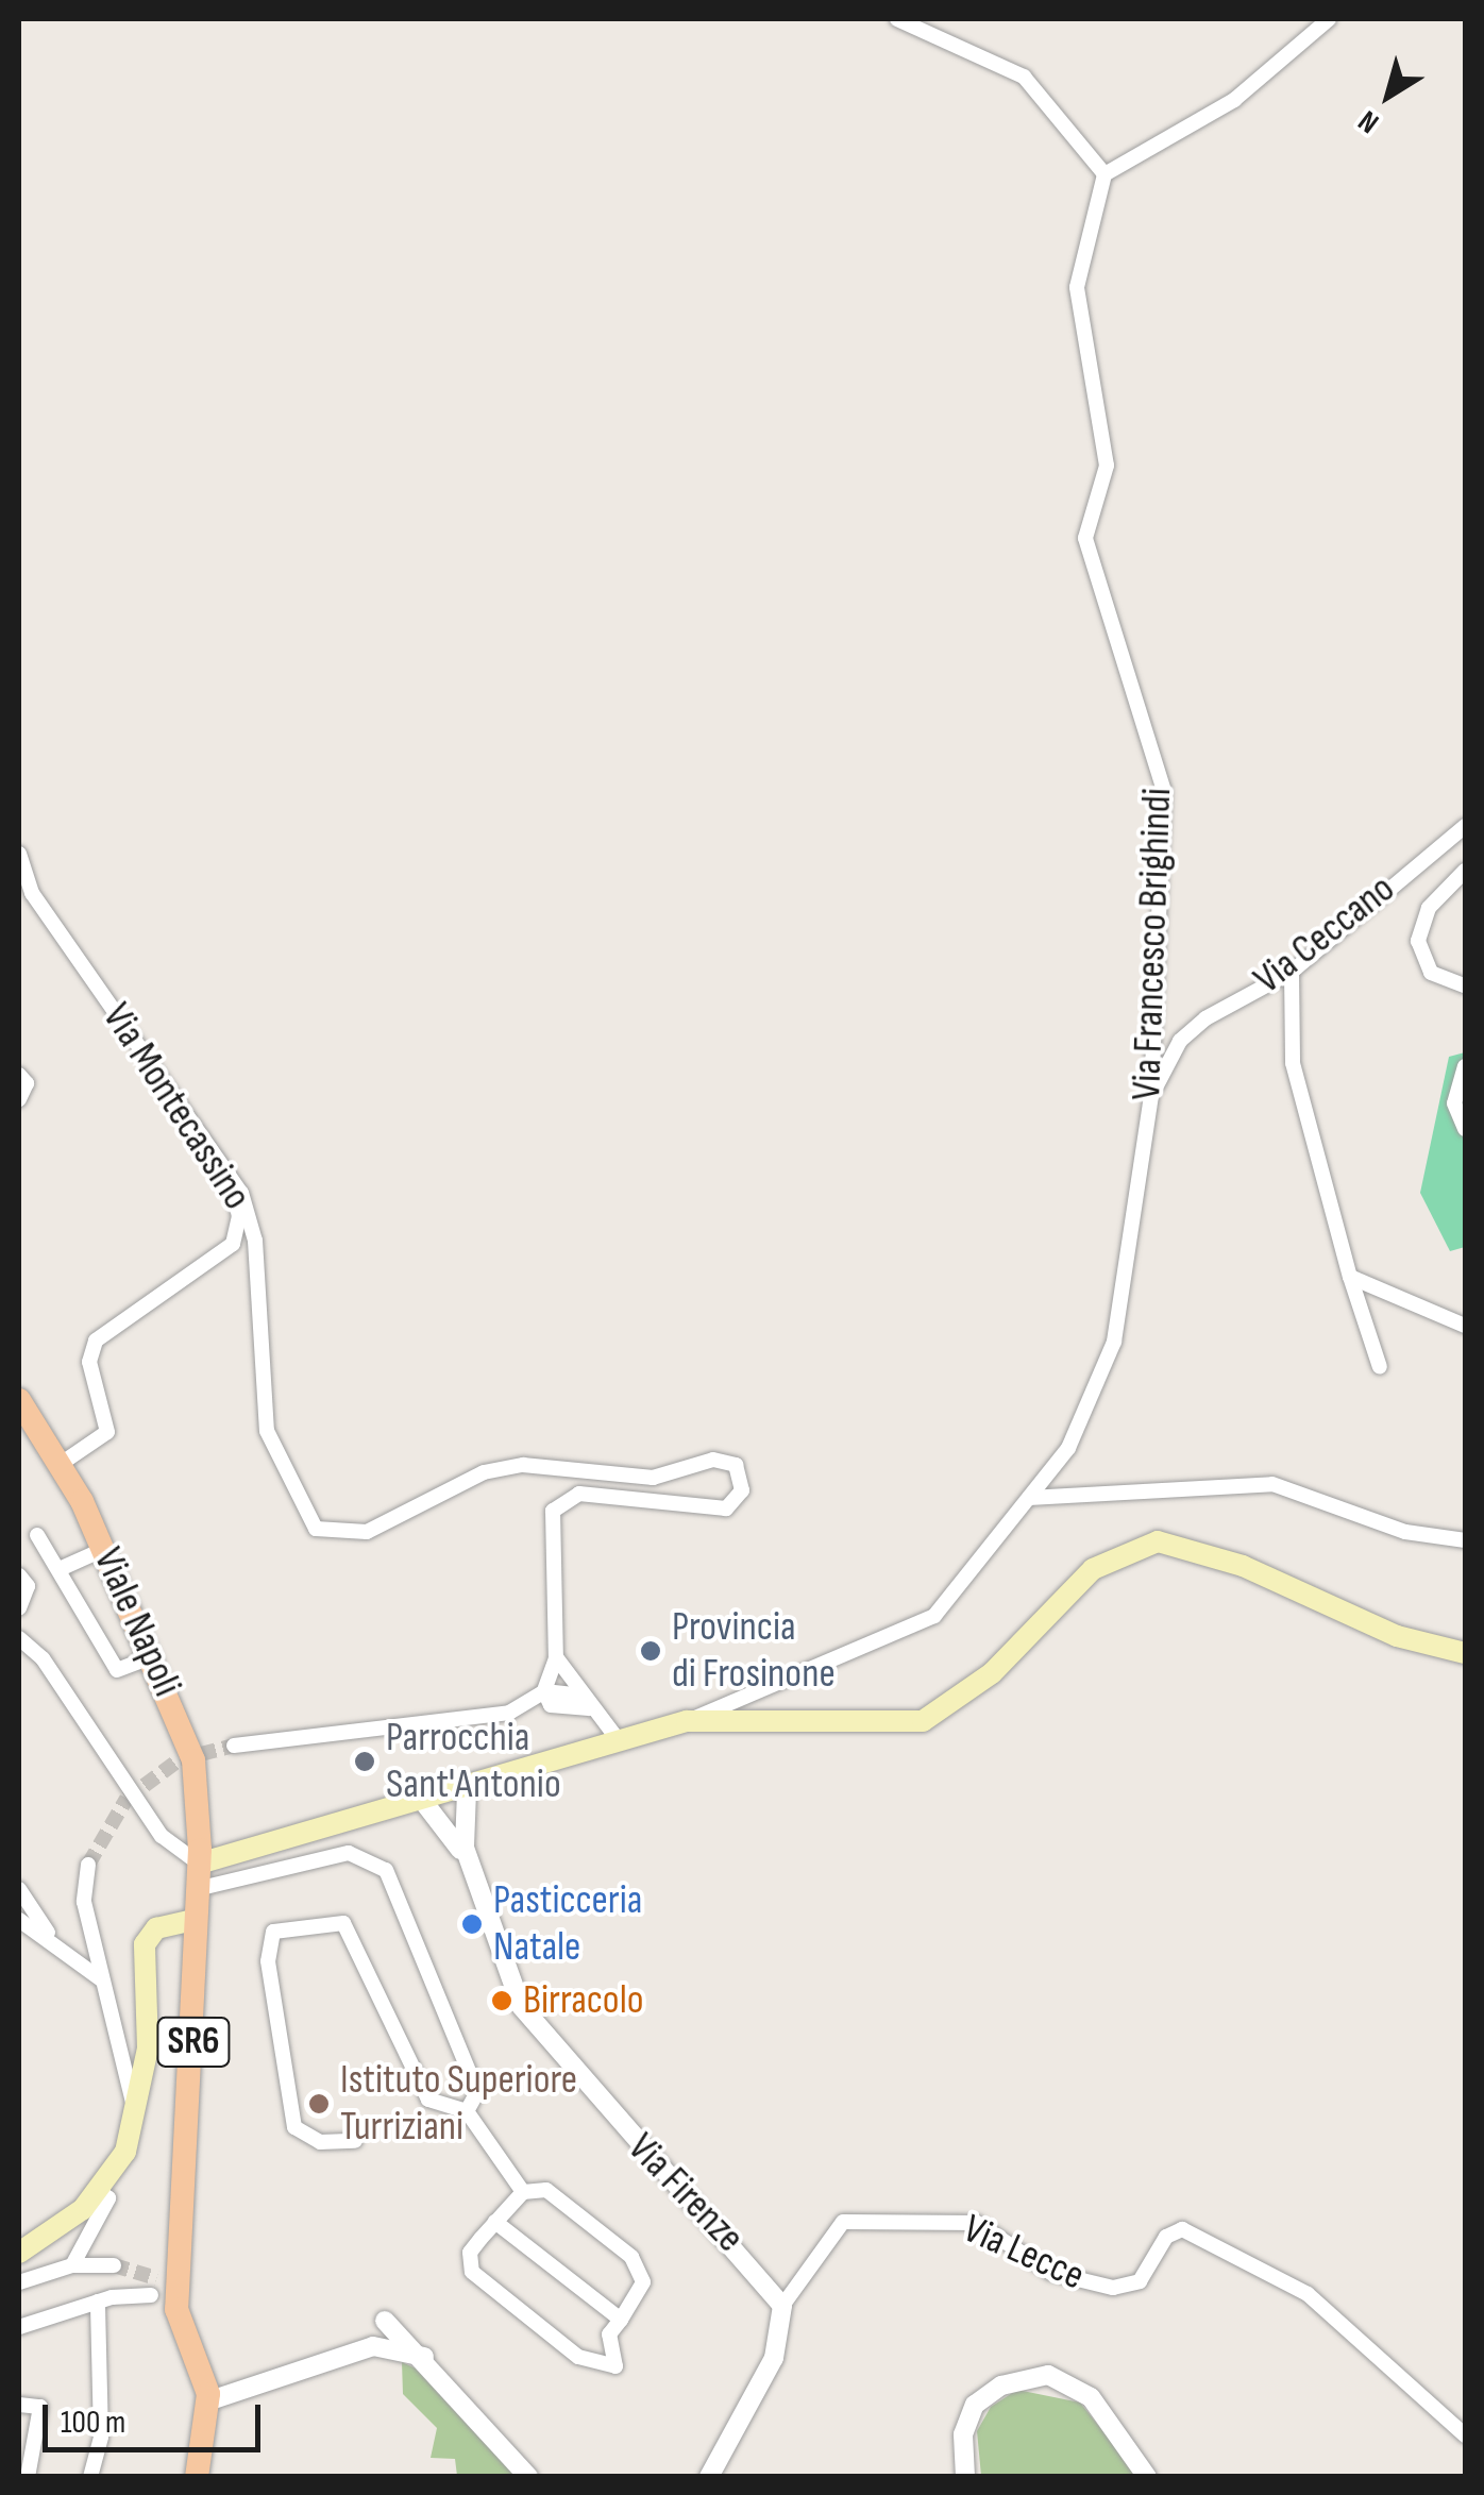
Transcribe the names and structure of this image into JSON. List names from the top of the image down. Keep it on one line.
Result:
{"streets":{"main road":["Viale Napoli","SR6"],"street":["Via Ceccano","Via Francesco Brighindi","Via Montecassino","Via Firenze","Via Lecce"]},"crossings":[["Via Ceccano","Via Francesco Brighindi"],["Viale Napoli","SR6"],["Via Firenze","Via Lecce"]],"places":["Provincia di Frosinone","Parrocchia Sant'Antonio","Pasticceria Natale","Birracolo","Istituto Superiore Turriziani"],"scale_bar":"100 m","north":"bottom left"}
